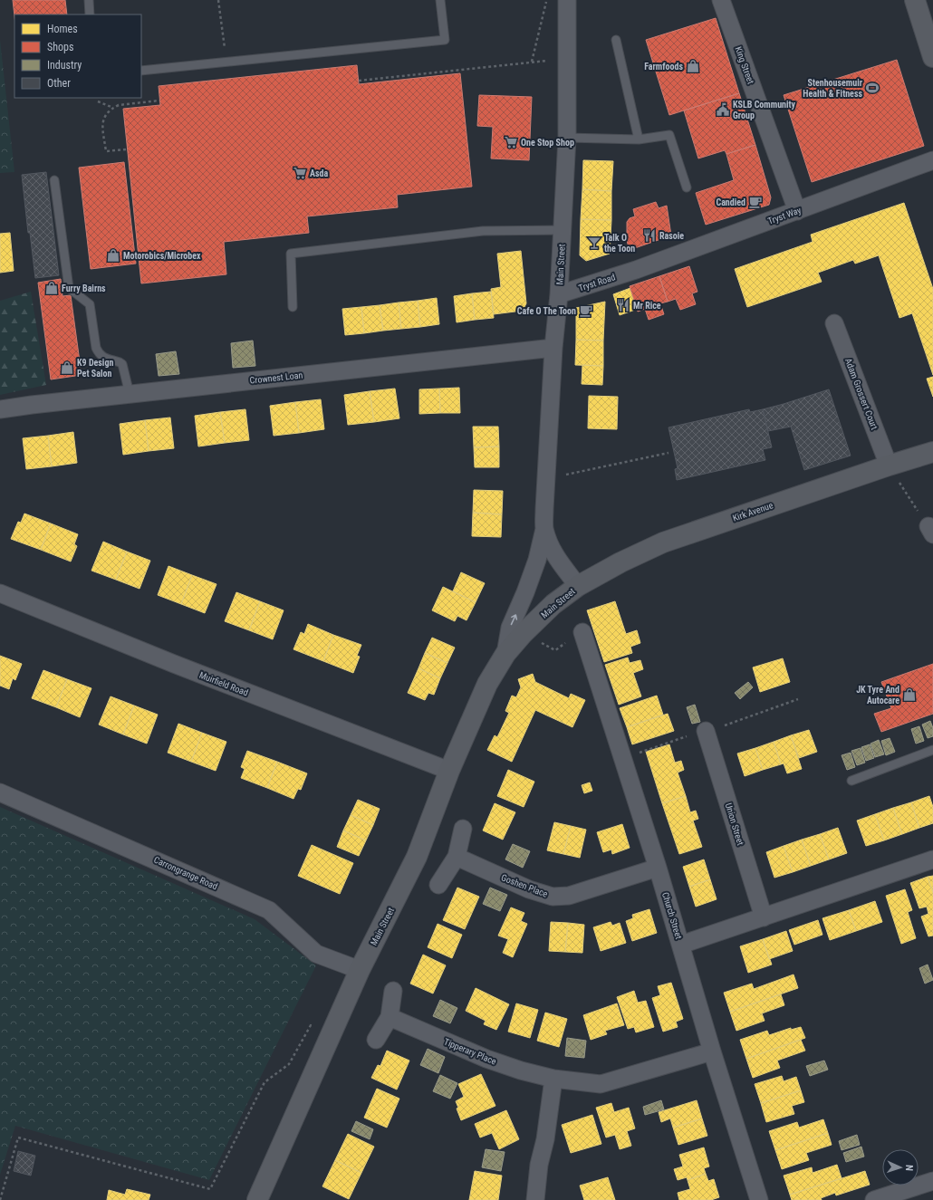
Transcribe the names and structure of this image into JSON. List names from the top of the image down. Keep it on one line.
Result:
{"streets":{"street":["King Street","Tryst Way","Main Street","Tryst Road","Crownest Loan","Adam Grossert Court","Kirk Avenue","Muirfield Road","Union Street","Carrongrange Road","Goshen Place","Church Street","Tipperary Place"]},"crossings":[["King Street","Tryst Way"],["Tryst Way","Tryst Road"],["Main Street","Tryst Road"],["Main Street","Crownest Loan"],["Main Street","Kirk Avenue"],["Main Street","Muirfield Road"],["Main Street","Carrongrange Road"],["Adam Grossert Court","Kirk Avenue"],["Goshen Place","Church Street"],["Church Street","Tipperary Place"]],"places":{"shop":["Farmfoods","Motorobics/Microbex","Furry Bairns","K9 Design Pet Salon","JK Tyre And Autocare"],"sports":["Stenhousemuir Health & Fitness"],"public building":["KSLB Community Group"],"supermarket":["One Stop Shop","Asda"],"cafe":["Candied","Cafe O The Toon"],"restaurant":["Rasoie","Mr Rice"],"bar":["Talk O the Toon"]},"legend":["Homes","Shops","Industry","Other"],"north":"right"}
